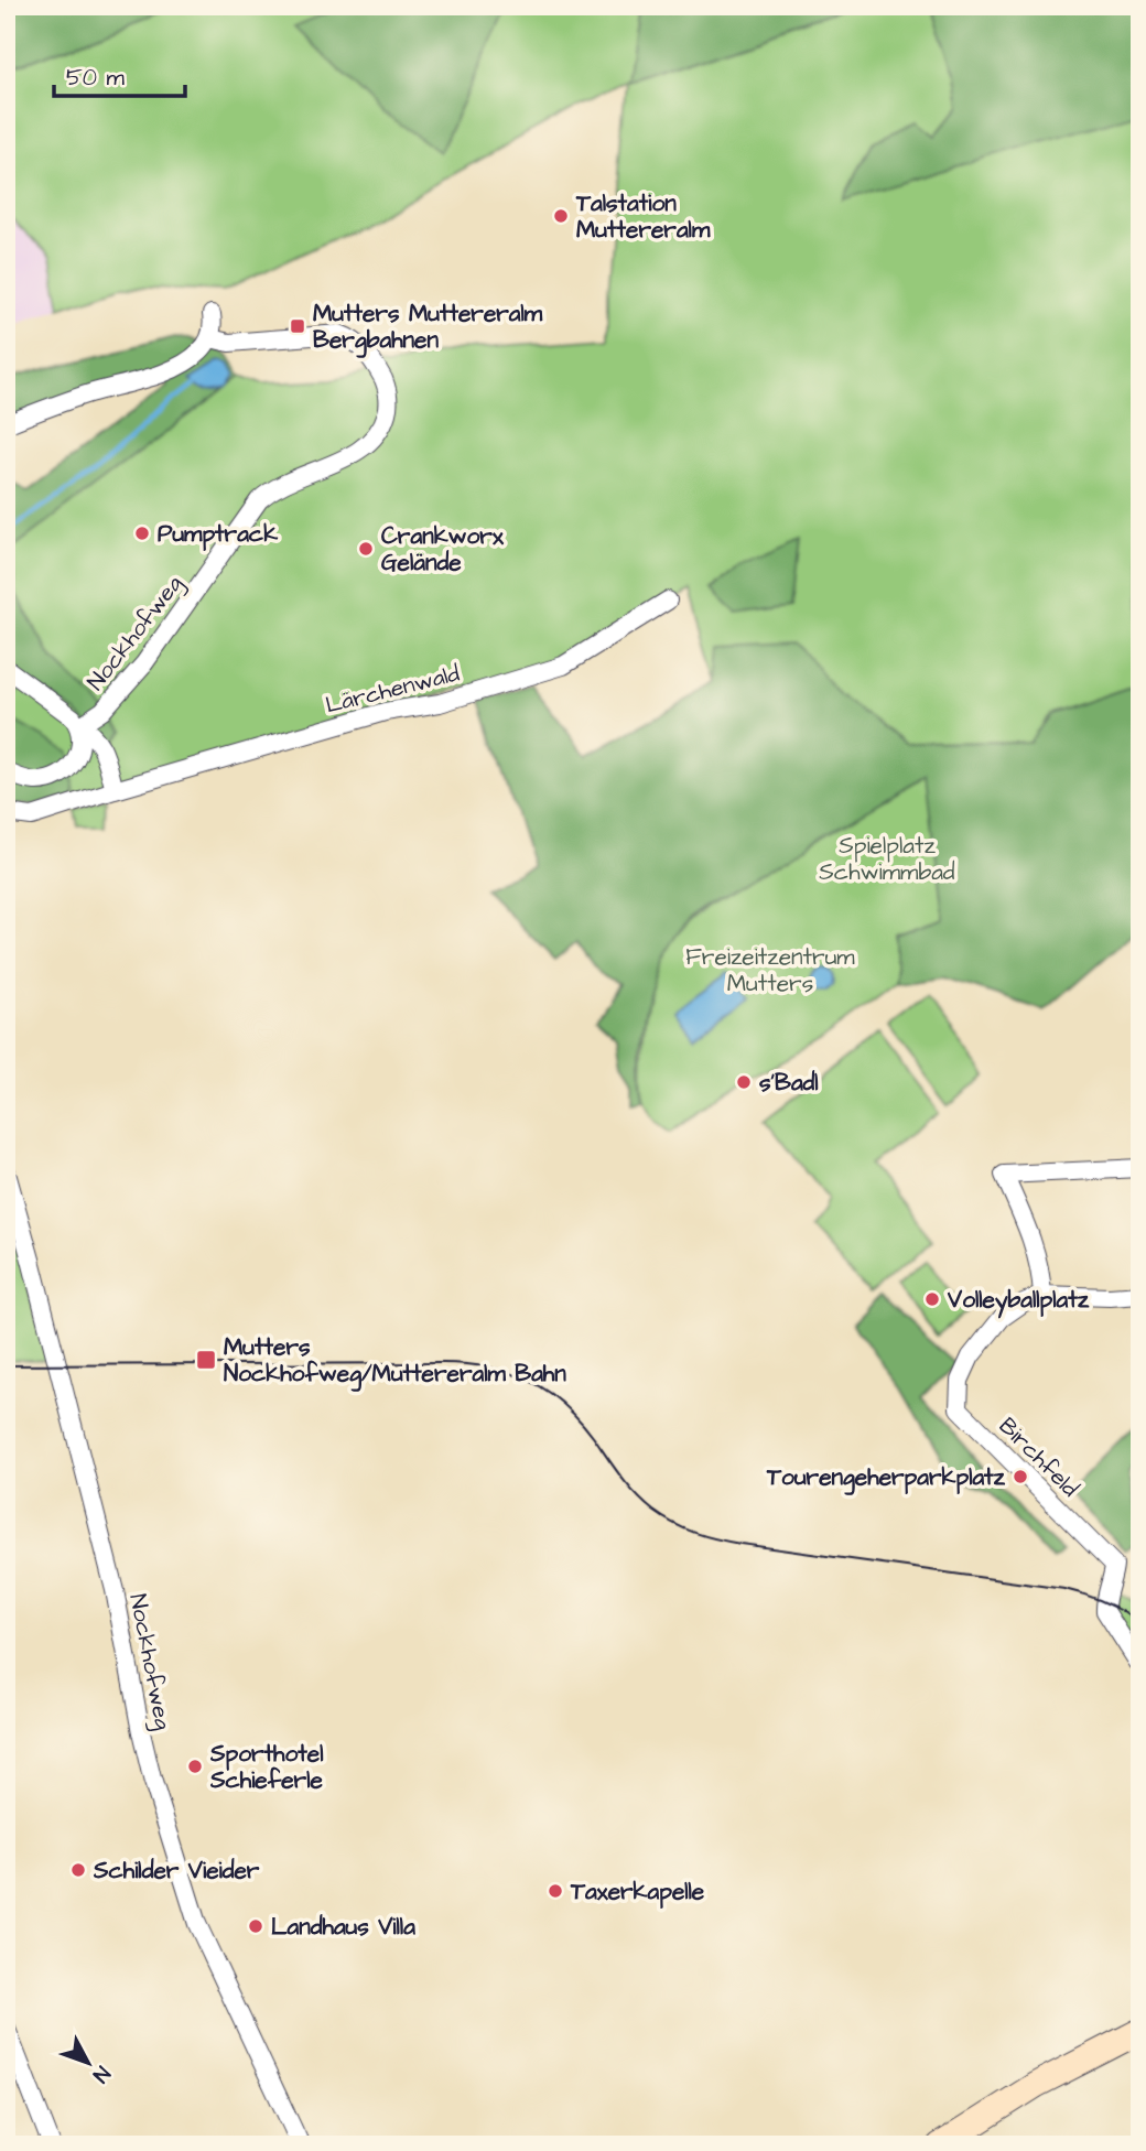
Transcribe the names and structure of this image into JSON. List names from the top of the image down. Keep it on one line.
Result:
{"streets":{"street":["Nockhofweg","Lärchenwald","Birchfeld"]},"parks":["Spielplatz Schwimmbad","Freizeitzentrum Mutters"],"places":{"other":["Talstation Muttereralm","Pumptrack","Crankworx Gelände","s'Badl","Volleyballplatz","Tourengeherparkplatz","Sporthotel Schieferle","Schilder Vieider","Taxerkapelle","Landhaus Villa"],"transit":["Mutters Muttereralm Bergbahnen","Mutters Nockhofweg/Muttereralm Bahn"]},"scale_bar":"50 m","north":"bottom right"}
